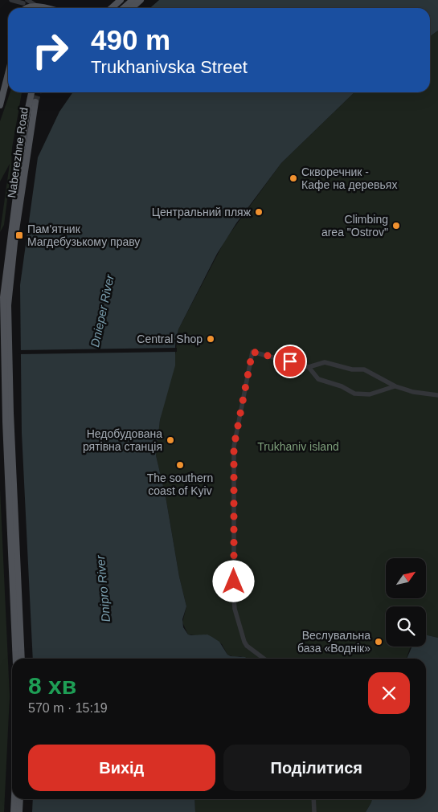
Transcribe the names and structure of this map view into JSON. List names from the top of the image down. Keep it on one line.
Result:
{"streets":{"main road":["Naberezhne Road"]},"water":["Dnieper River","Dnipro River"],"parks":["Trukhaniv island"],"places":{"other":["Скворечник - Кафе на деревьях","Центральний пляж","Climbing area \"Ostrov\"","Central Shop","Недобудована рятівна станція","The southern coast of Kyiv","Веслувальна база «Воднік»"],"transit":["Пам'ятник Магдебузькому праву"]},"north":"top right","page":{"turn":["490 m","Trukhanivska Street"],"heading":["8 хв","570 m · 15:19"],"buttons":["Вихід","Поділитися"]}}
